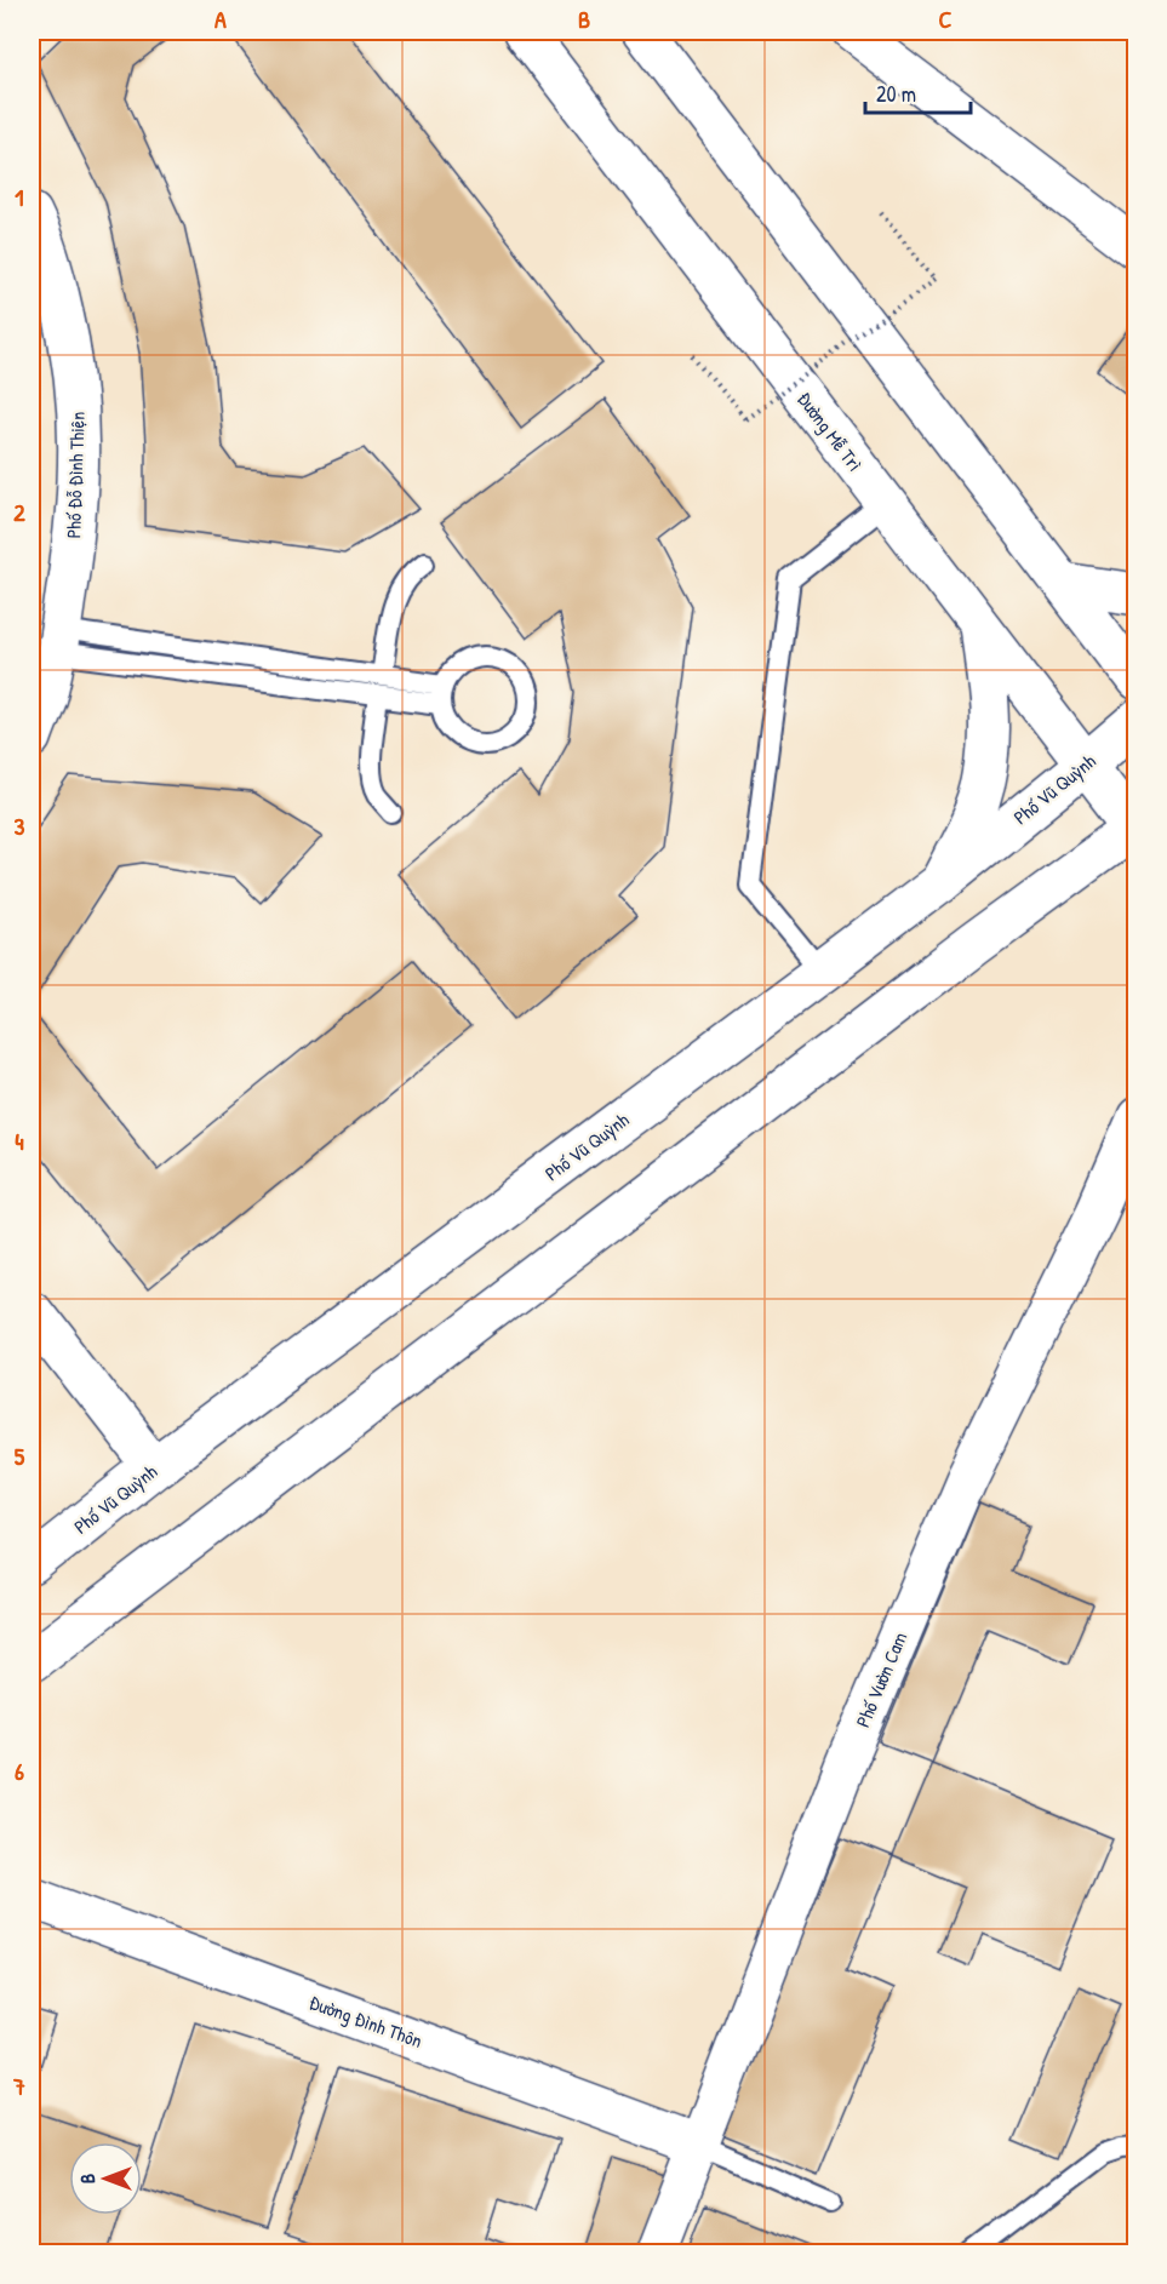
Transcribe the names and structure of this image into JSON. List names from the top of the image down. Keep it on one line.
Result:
{"streets":{"street":["Đường Mễ Trì","Phố Đỗ Đình Thiện","Phố Vũ Quỳnh","Phố Vườn Cam","Đường Đình Thôn"]},"crossings":[["Đường Mễ Trì","Phố Vũ Quỳnh"],["Phố Vườn Cam","Đường Đình Thôn"]],"scale_bar":"20 m","north":"left","grid":{"columns":["A","B","C"],"rows":["1","2","3","4","5","6","7"]}}
